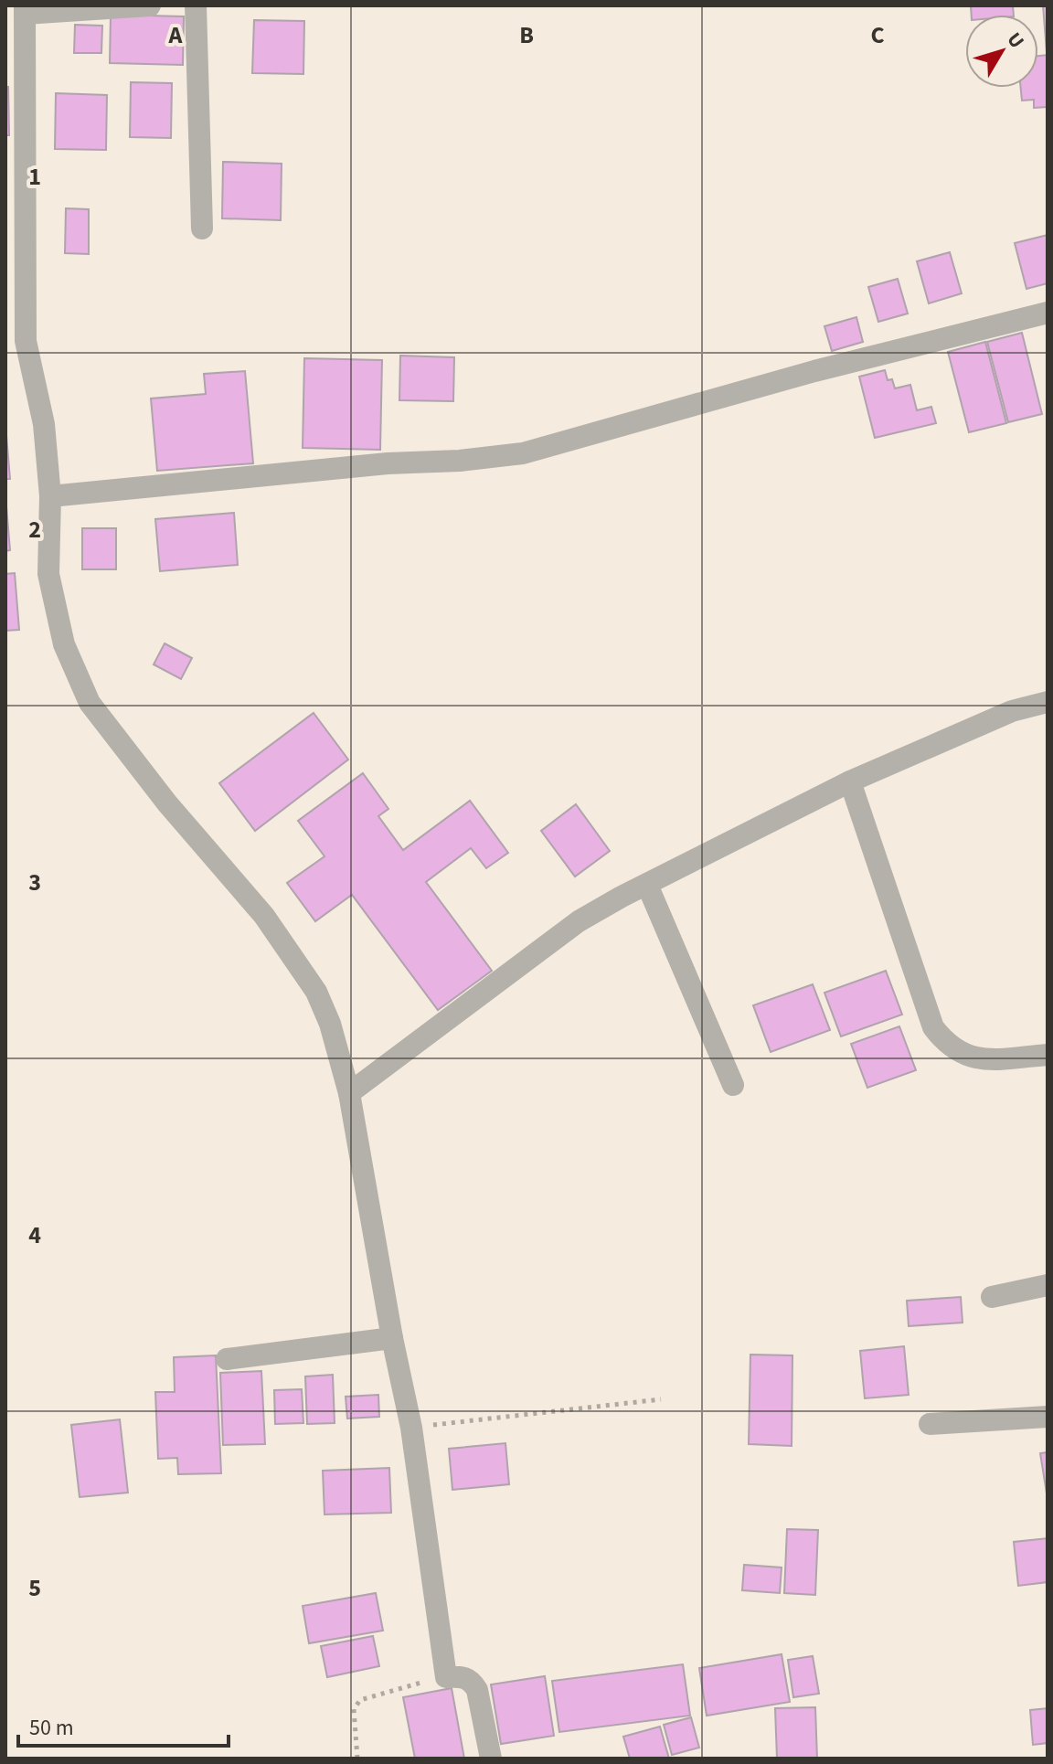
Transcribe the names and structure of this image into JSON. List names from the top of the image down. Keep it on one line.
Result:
{"scale_bar":"50 m","north":"top right","grid":{"columns":["A","B","C"],"rows":["1","2","3","4","5"]}}
